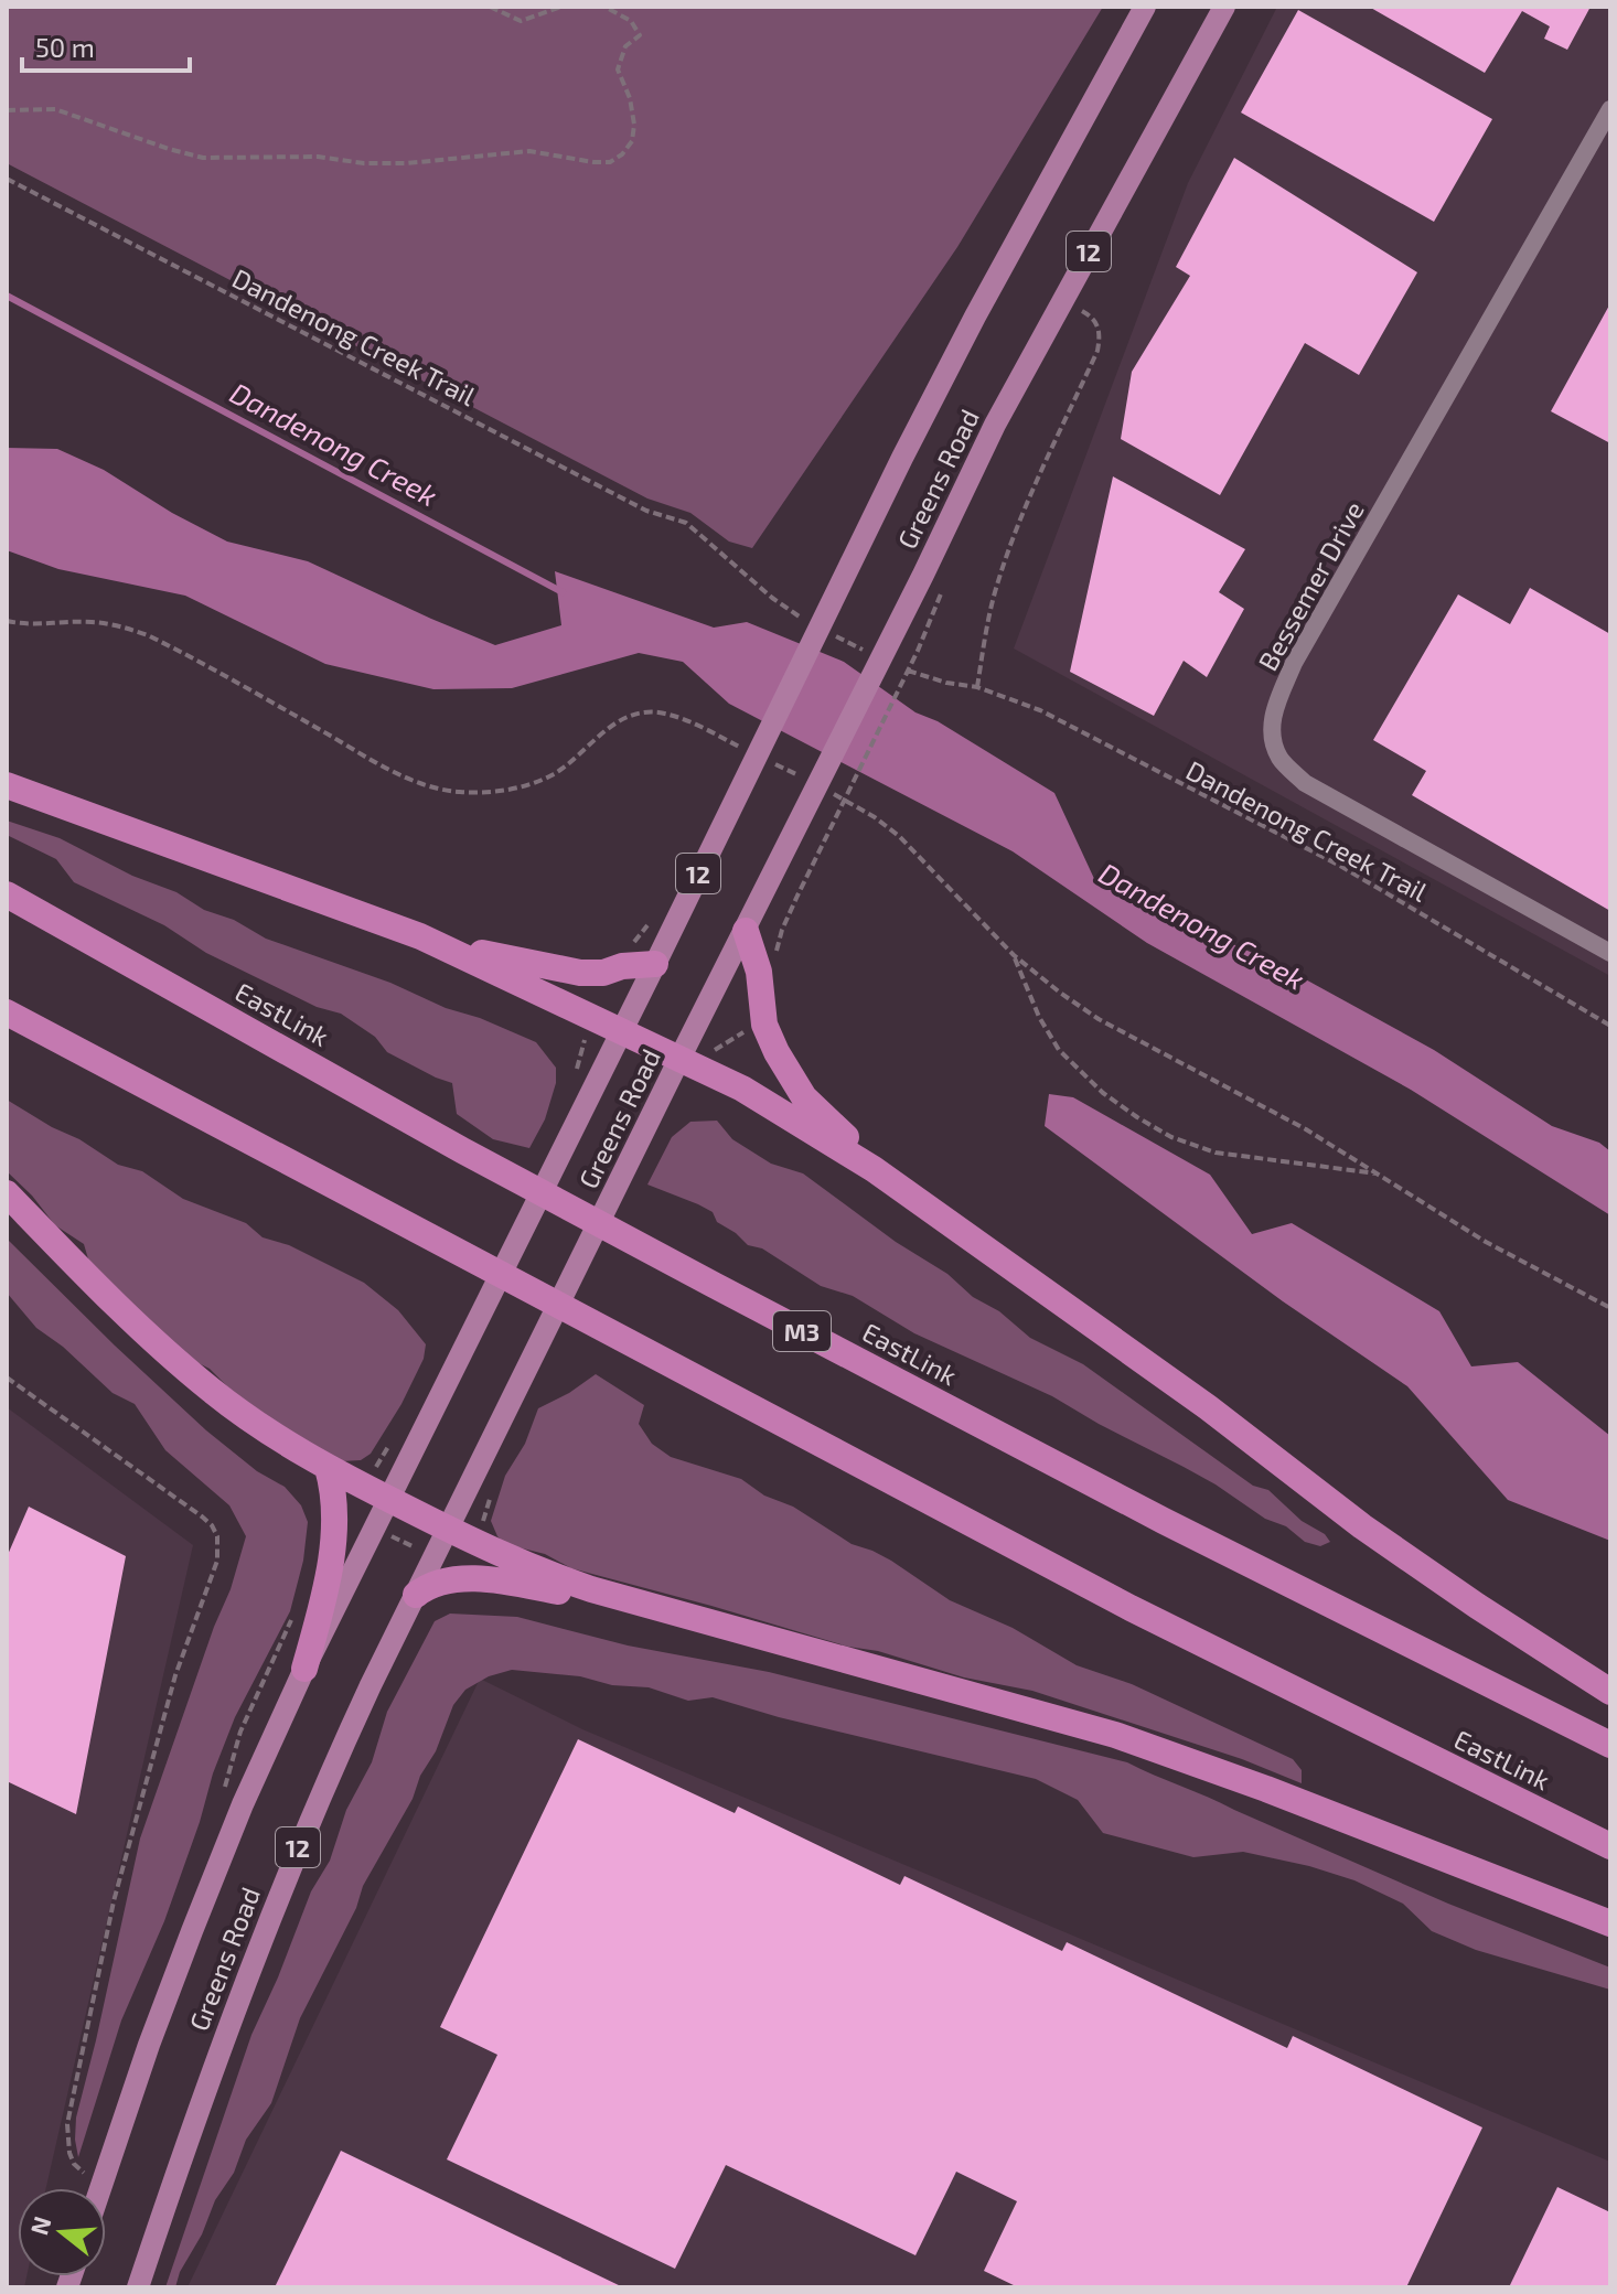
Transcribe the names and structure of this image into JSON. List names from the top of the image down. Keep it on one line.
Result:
{"streets":{"highway":["EastLink","M3"],"main road":["12","Greens Road"],"street":["Bessemer Drive"],"path":["Dandenong Creek Trail"]},"crossings":[["Dandenong Creek Trail","Greens Road"]],"water":["Dandenong Creek"],"scale_bar":"50 m","north":"left"}
